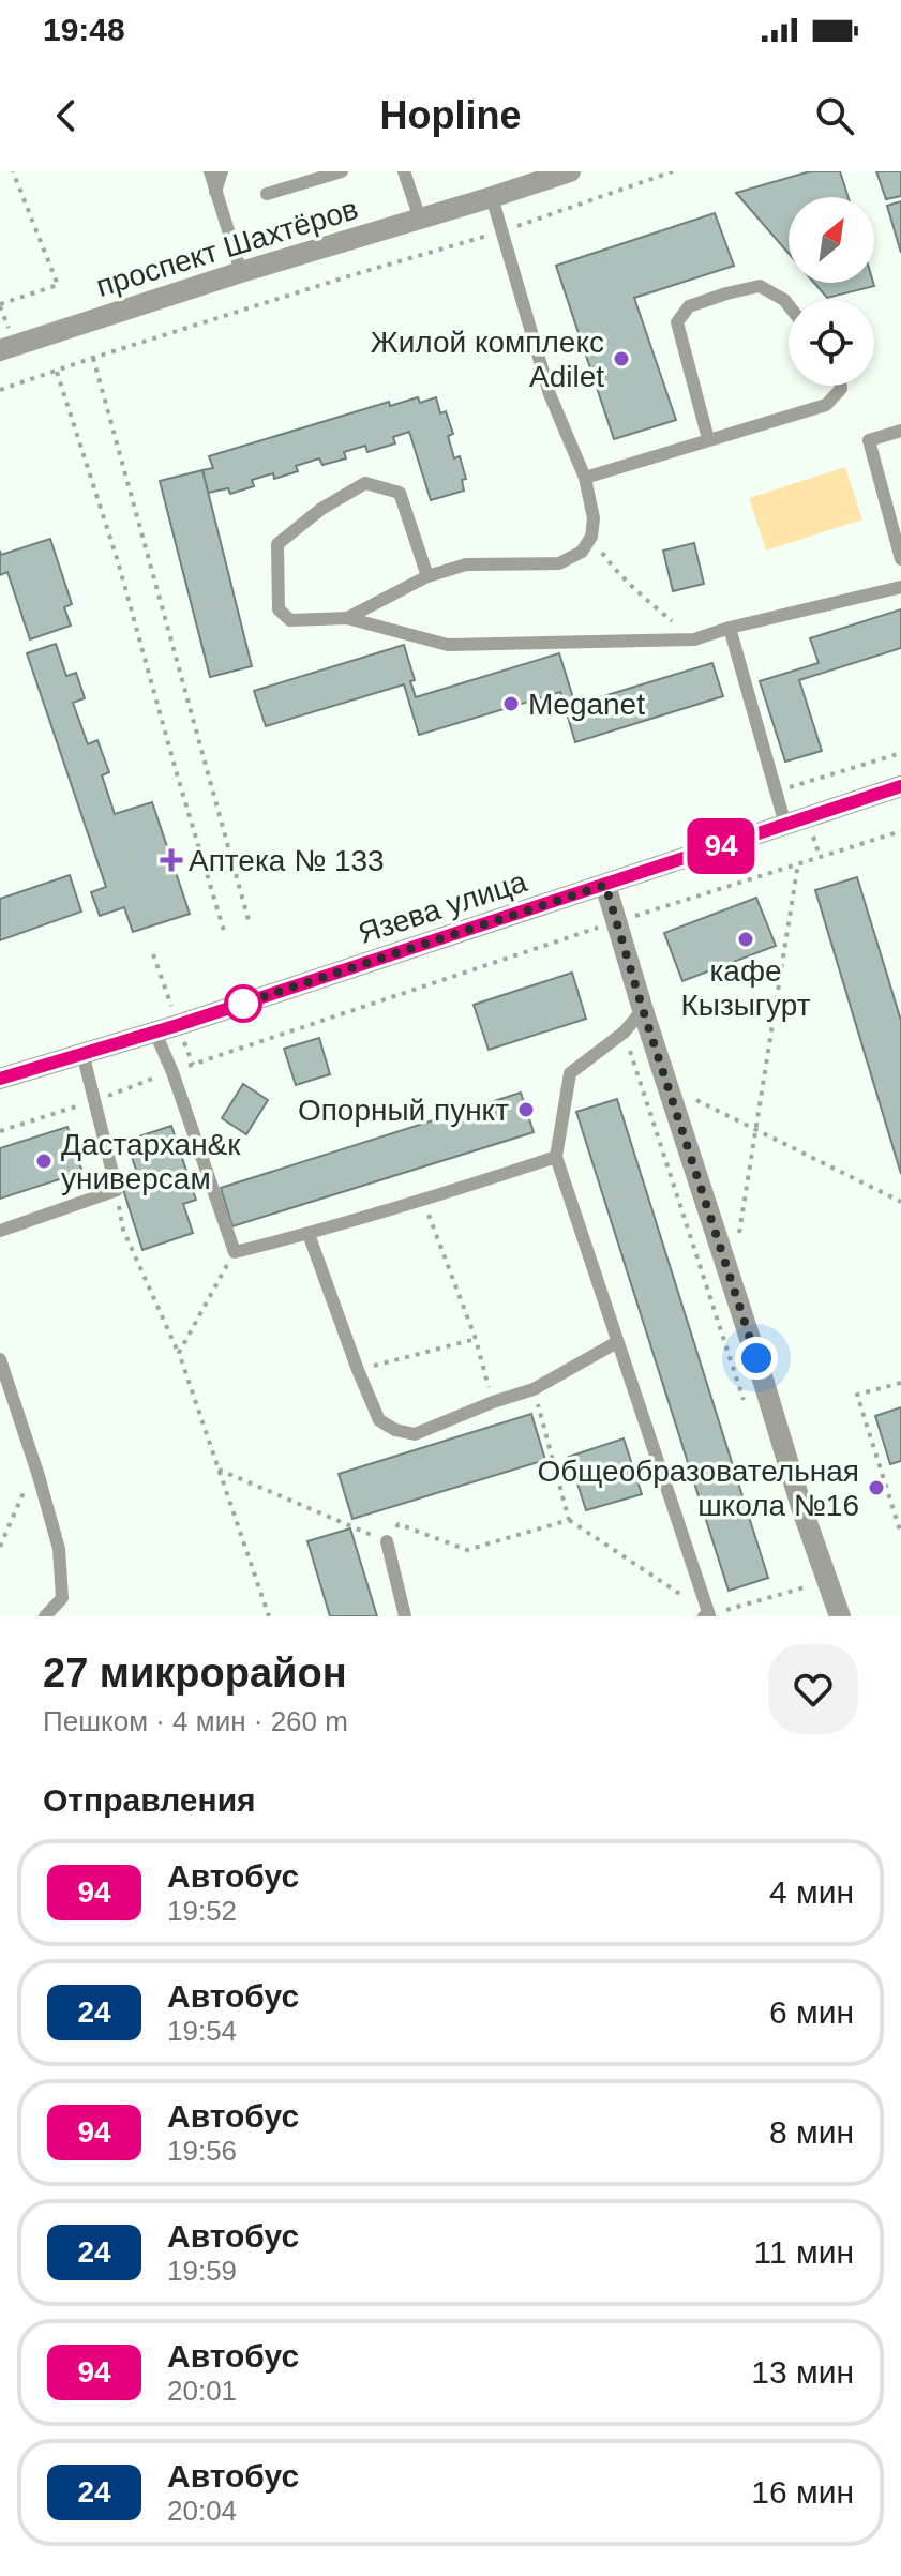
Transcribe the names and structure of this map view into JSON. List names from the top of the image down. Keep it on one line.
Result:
{"streets":{"street":["проспект Шахтёров","Язева улица"]},"places":{"other":["Жилой комплекс Adilet","Meganet","кафе Кызыгурт","Опорный пункт","Дастархан&к универсам","Общеобразовательная школа №16"],"health":["Аптека № 133"]},"lines":["bus line 94"],"north":"top right","page":{"status":"19:48","header":"Hopline","on_map":"94","heading":[["27 микрорайон","Пешком · 4 мин · 260 m"],"Отправления"],"list":[{"mark":"94","name":"Автобус","note":"19:52","value":"4 мин"},{"mark":"24","name":"Автобус","note":"19:54","value":"6 мин"},{"mark":"94","name":"Автобус","note":"19:56","value":"8 мин"},{"mark":"24","name":"Автобус","note":"19:59","value":"11 мин"},{"mark":"94","name":"Автобус","note":"20:01","value":"13 мин"},{"mark":"24","name":"Автобус","note":"20:04","value":"16 мин"}]}}
